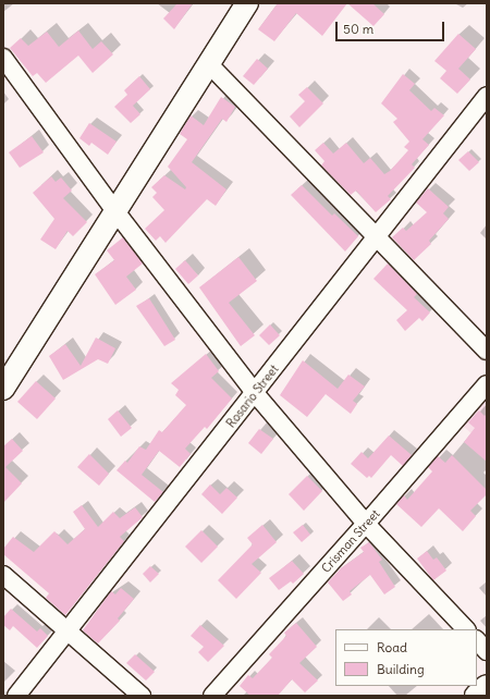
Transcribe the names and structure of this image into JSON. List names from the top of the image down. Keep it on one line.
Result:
{"streets":{"street":["Rosario Street","Crisman Street"]},"legend":["Road","Building"],"scale_bar":"50 m"}
